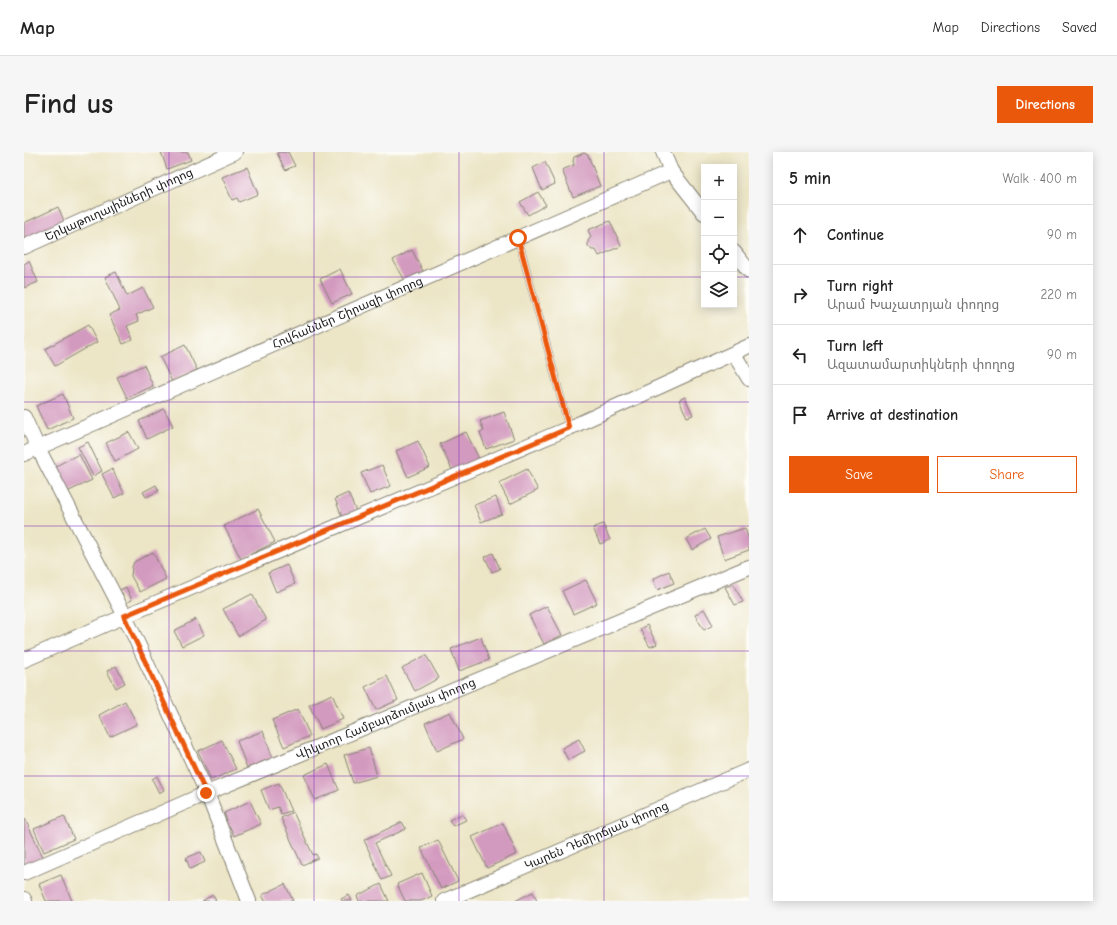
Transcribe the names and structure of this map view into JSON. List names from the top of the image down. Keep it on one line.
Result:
{"streets":{"street":["Երկաթուղայինների փողոց","Հովհաններ Շիրազի փողոց","Վիկտոր Համբարձումյան փողոց","Կարեն Դեմիրճյան փողոց"]},"page":{"header":"Map","nav":["Map","Directions","Saved"],"buttons":["Directions",["Save","Share"]],"title":"Find us","heading":["5 min","Walk · 400 m"],"map_buttons":["+","−"],"list":[["Continue","90 m"],["Turn right","Արամ Խաչատրյան փողոց","220 m"],["Turn left","Ազատամարտիկների փողոց","90 m"],"Arrive at destination"]}}
